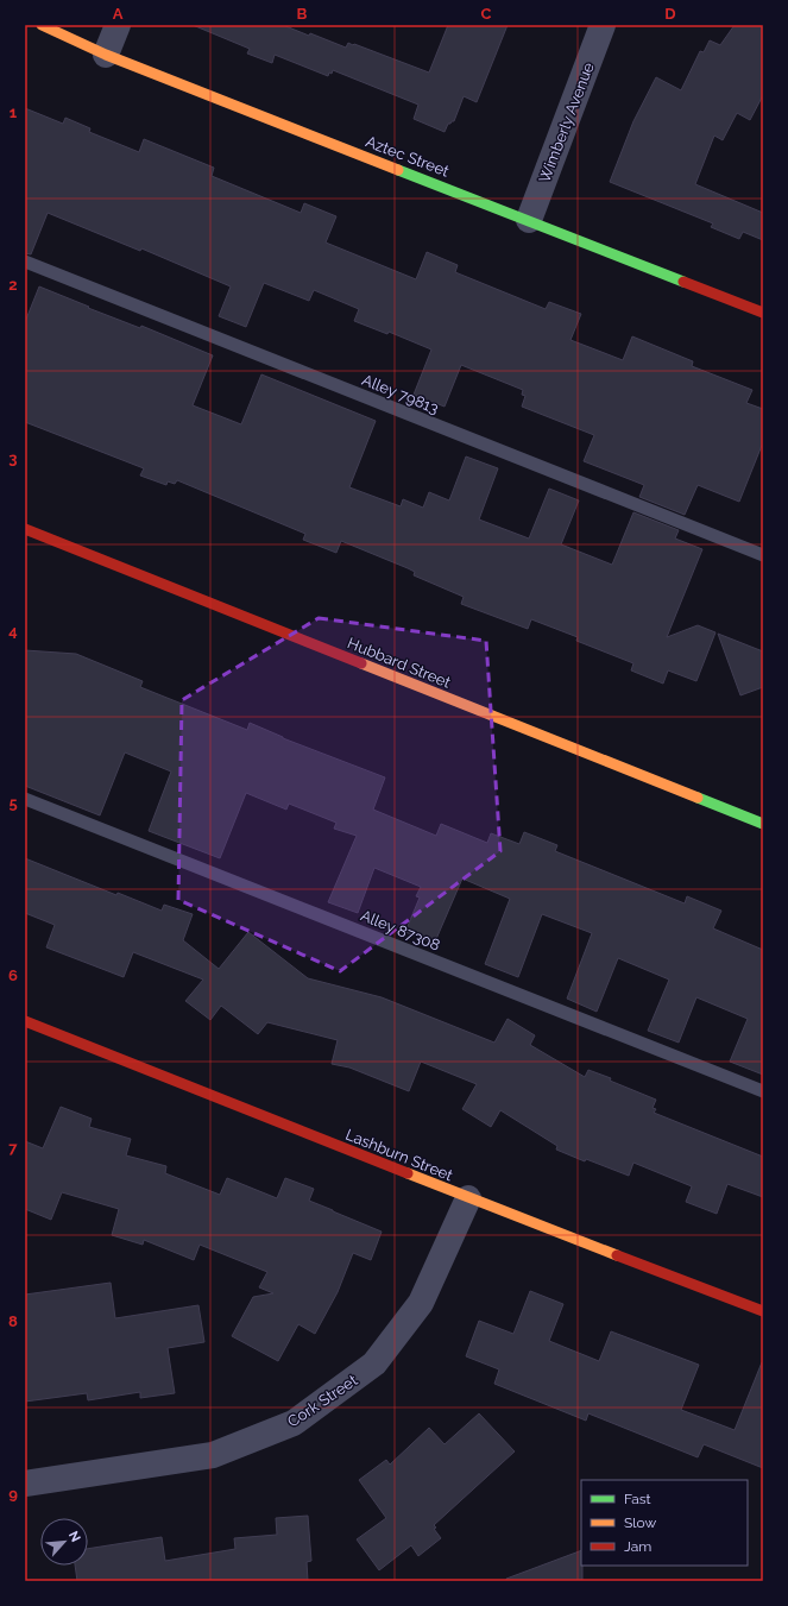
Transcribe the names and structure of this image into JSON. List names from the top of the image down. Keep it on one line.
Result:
{"streets":{"street":["Wimberly Avenue","Aztec Street","Hubbard Street","Lashburn Street","Cork Street"],"lane":["Alley 79813","Alley 87308"]},"crossings":[["Wimberly Avenue","Aztec Street"],["Lashburn Street","Cork Street"]],"legend":["Fast","Slow","Jam"],"north":"top right","grid":{"columns":["A","B","C","D"],"rows":["1","2","3","4","5","6","7","8","9"]}}
